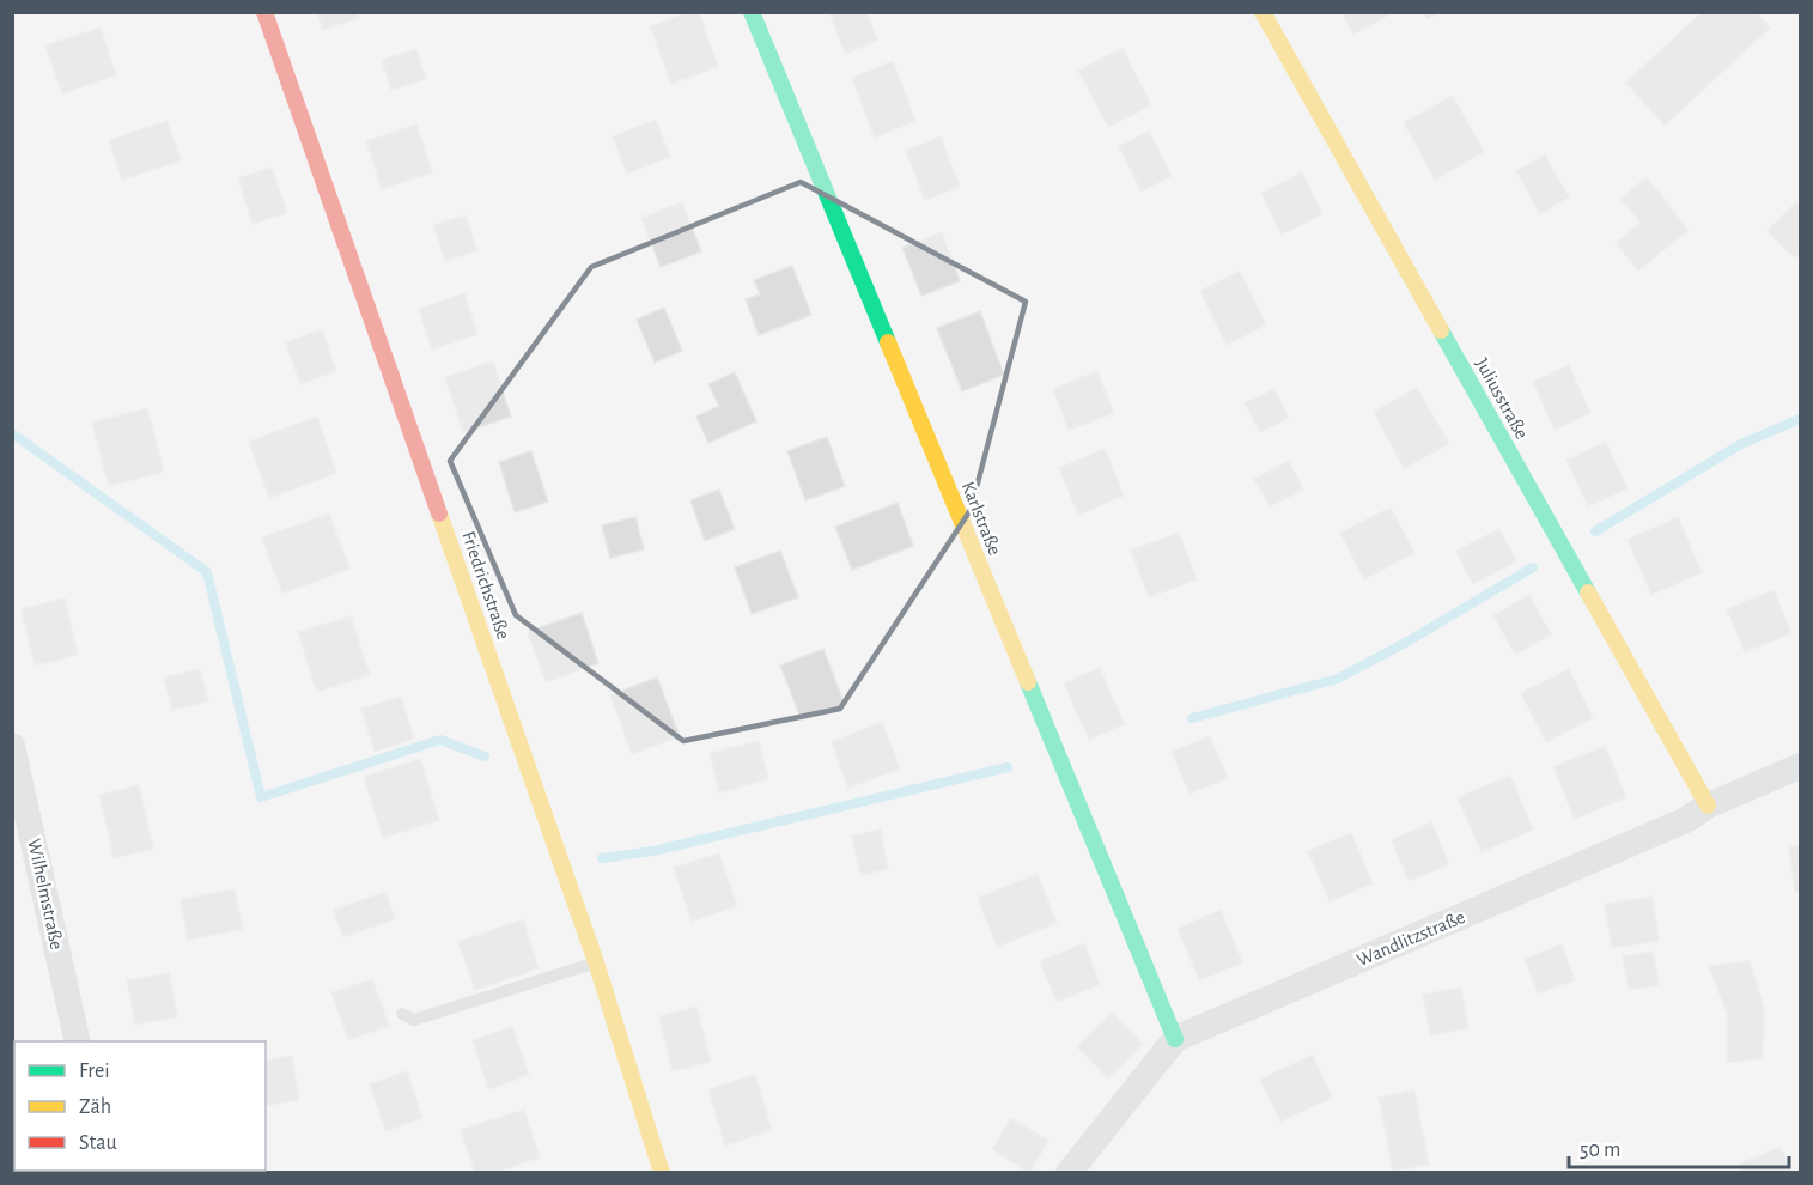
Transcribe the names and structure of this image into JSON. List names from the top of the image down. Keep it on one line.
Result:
{"streets":{"street":["Juliusstraße","Karlstraße","Friedrichstraße","Wilhelmstraße","Wandlitzstraße"]},"crossings":[["Juliusstraße","Wandlitzstraße"],["Karlstraße","Wandlitzstraße"]],"legend":["Frei","Zäh","Stau"],"scale_bar":"50 m"}
